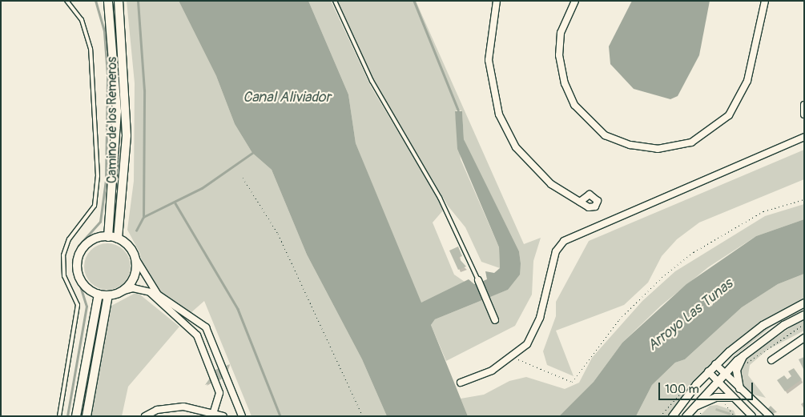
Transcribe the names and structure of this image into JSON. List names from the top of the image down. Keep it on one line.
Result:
{"streets":{"main road":["Camino de los Remeros"]},"water":["Canal Aliviador","Arroyo Las Tunas"],"scale_bar":"100 m"}
